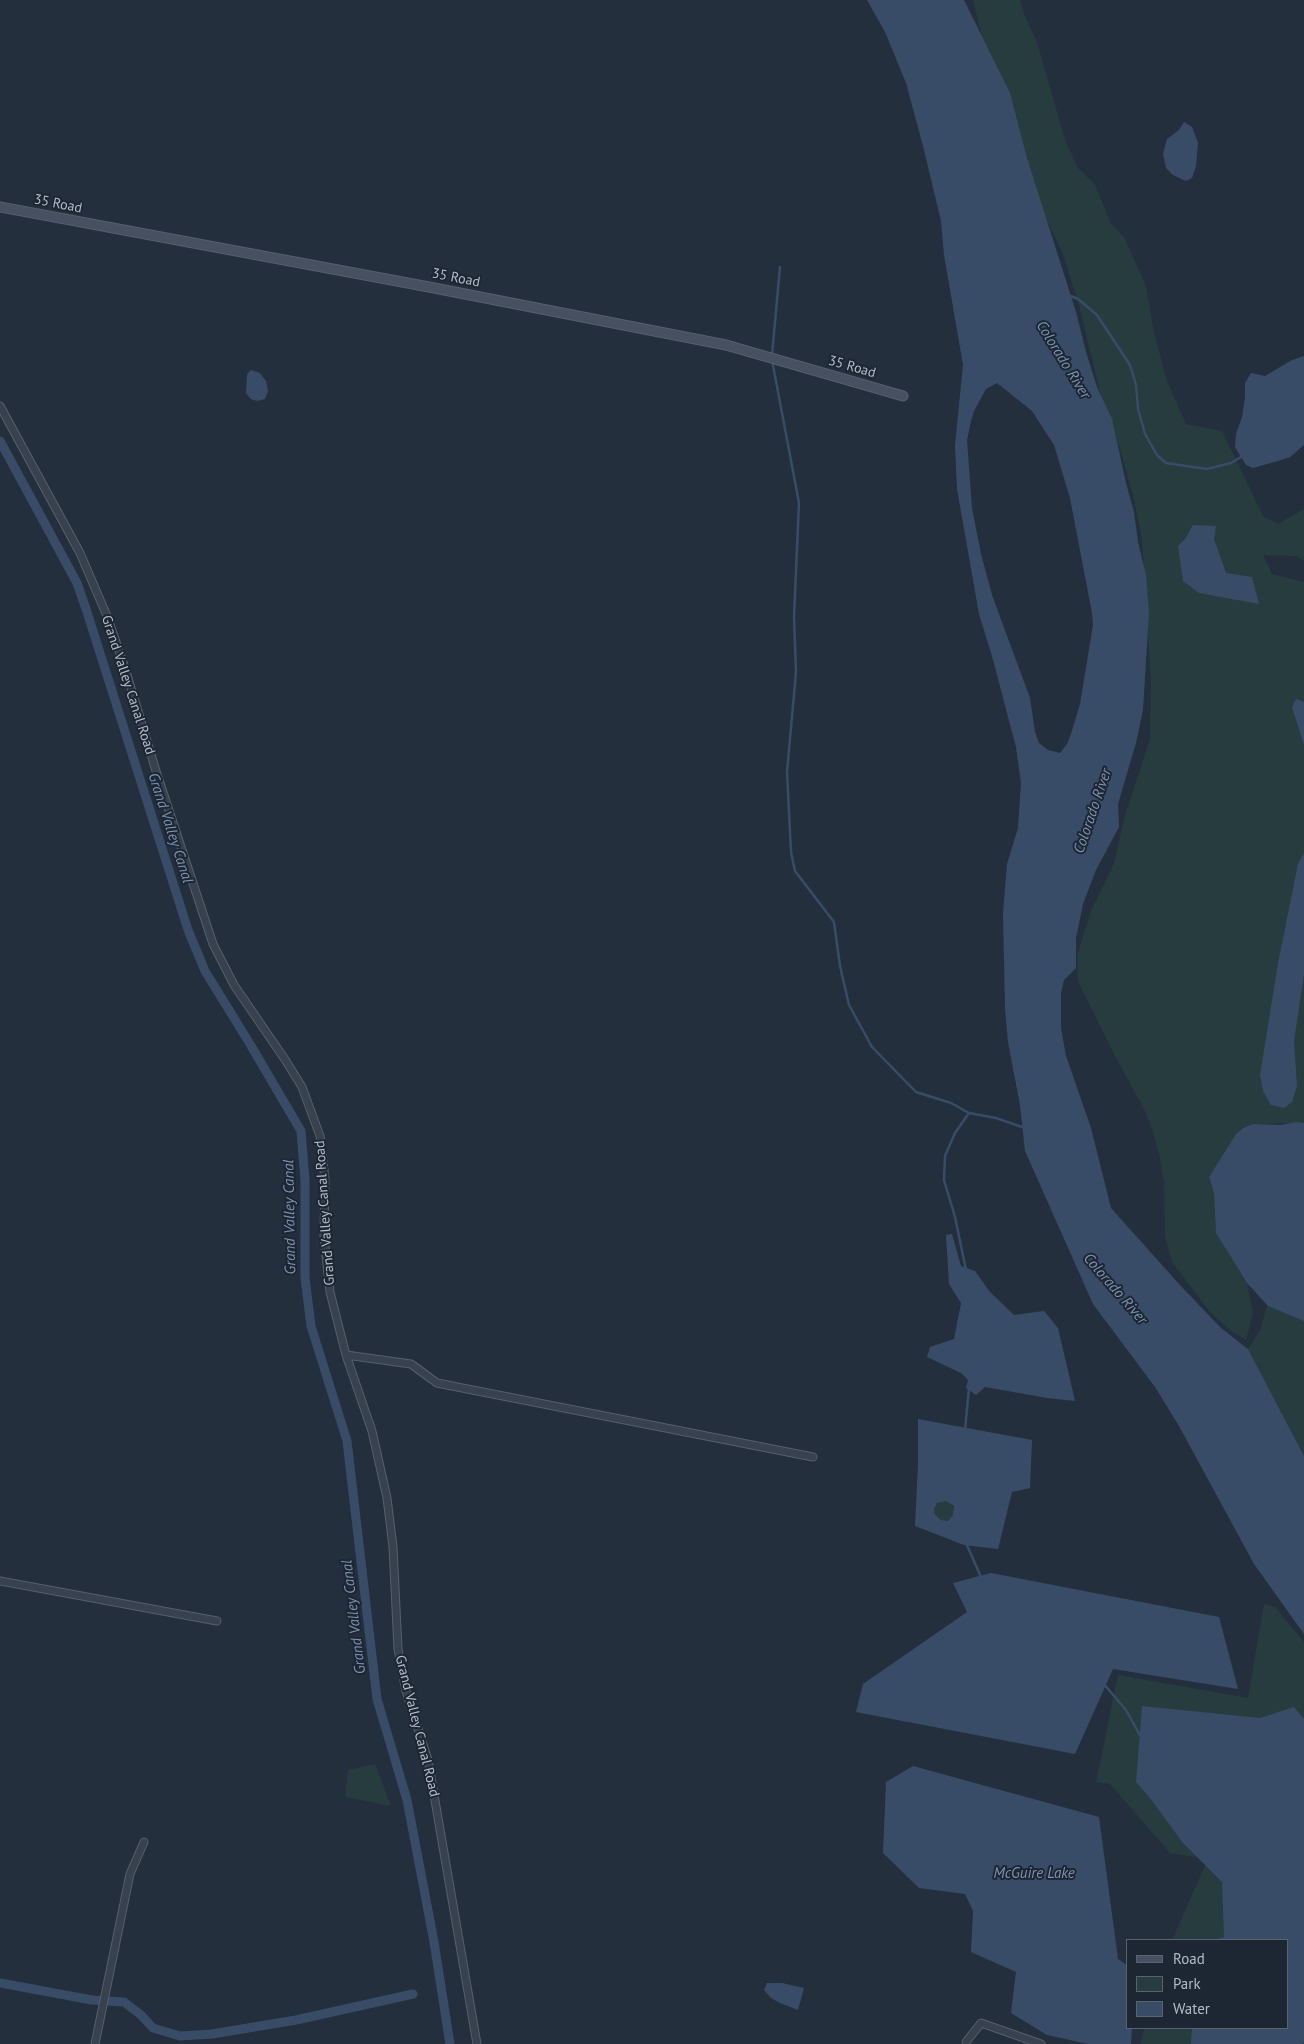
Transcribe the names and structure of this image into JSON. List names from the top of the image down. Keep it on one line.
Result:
{"streets":{"street":["35 Road","Grand Valley Canal Road"]},"water":["Colorado River","Grand Valley Canal","McGuire Lake"],"legend":["Road","Park","Water"]}
